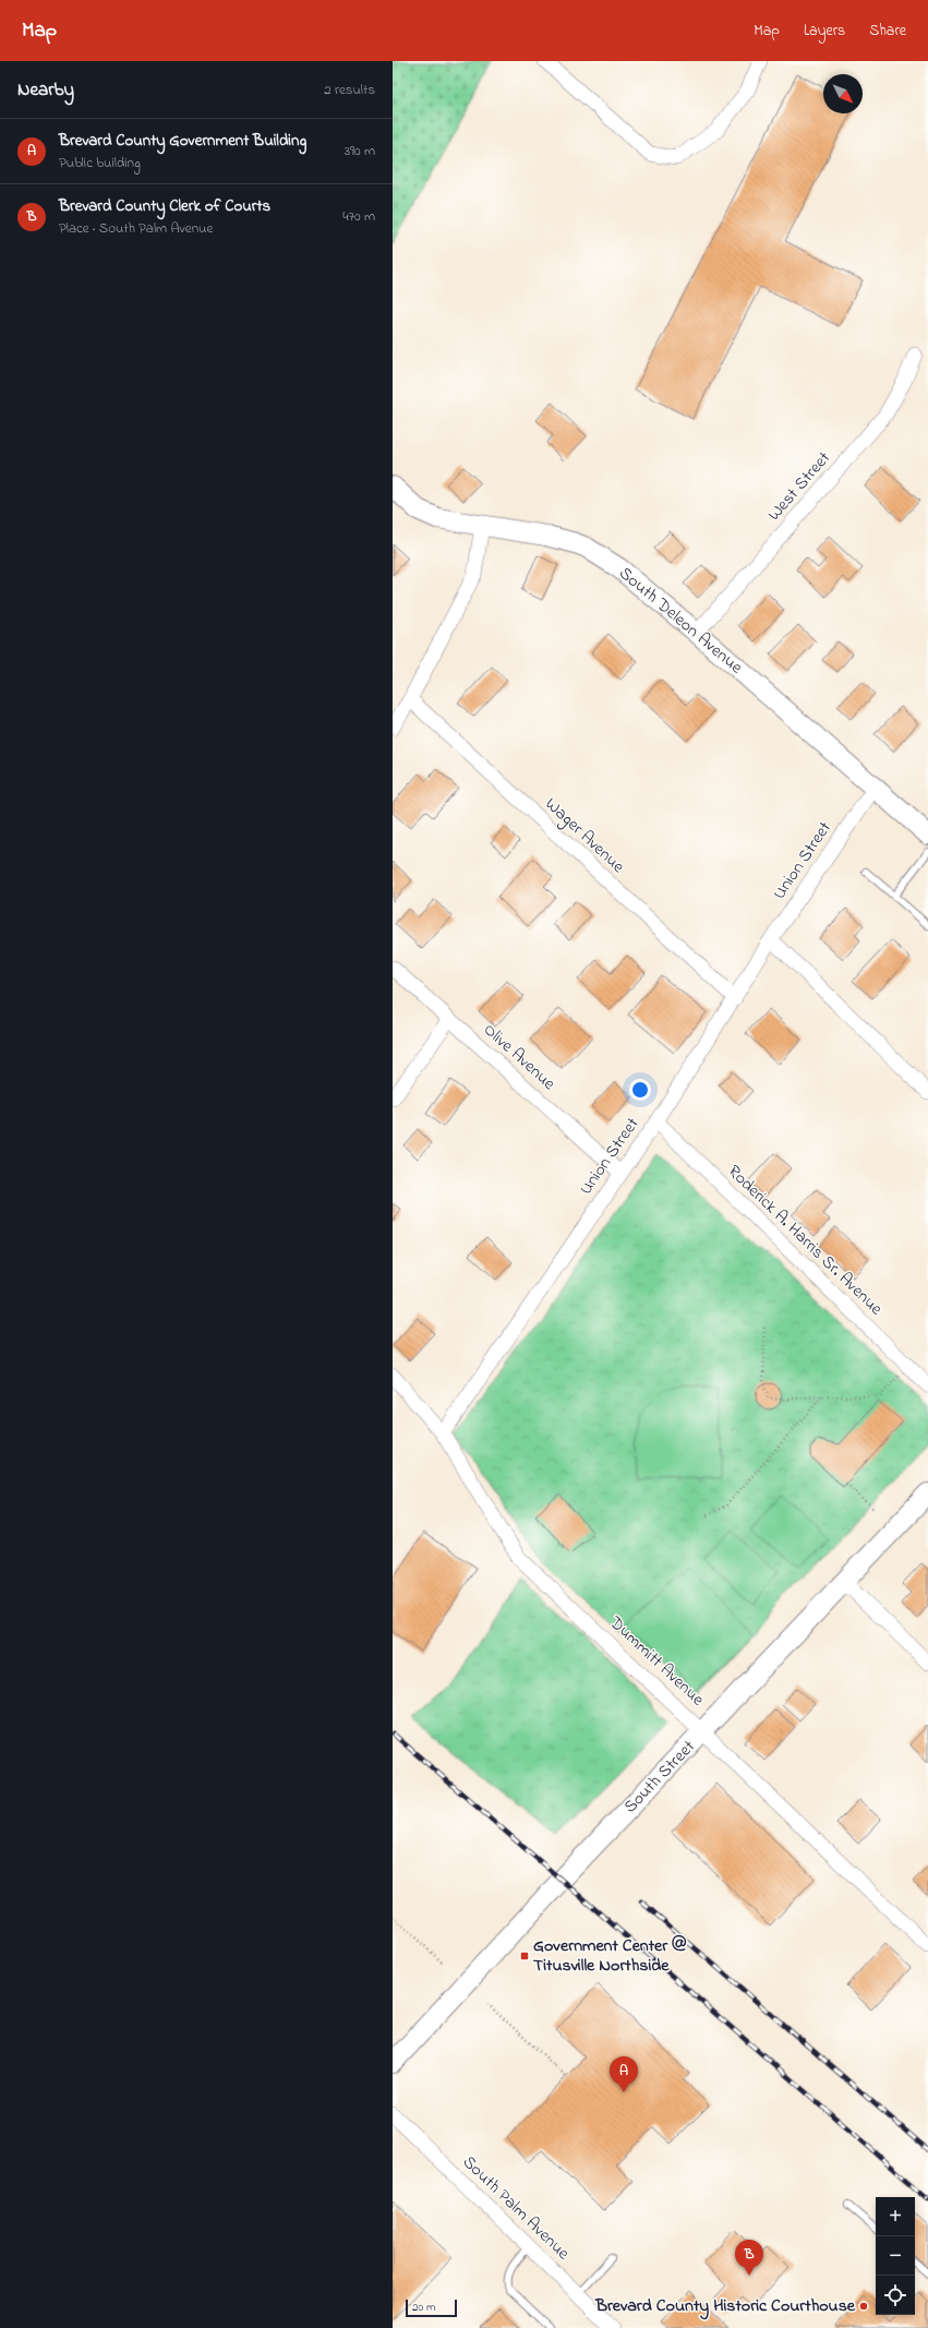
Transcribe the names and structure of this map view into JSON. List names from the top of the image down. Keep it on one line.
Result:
{"streets":{"main road":["South Deleon Avenue","South Street"],"street":["West Street","Wager Avenue","Union Street","Olive Avenue","Roderick A. Harris Sr. Avenue","Dummitt Avenue","South Palm Avenue"]},"crossings":[["West Street","South Deleon Avenue"],["South Deleon Avenue","Union Street"],["Wager Avenue","Union Street"],["Union Street","Olive Avenue"],["Union Street","Roderick A. Harris Sr. Avenue"],["Union Street","Dummitt Avenue"],["Dummitt Avenue","South Street"]],"places":{"transit":["Government Center @ Titusville Northside"],"other":["Brevard County Historic Courthouse"]},"scale_bar":"20 m","north":"bottom right","page":{"header":"Map","nav":["Map","Layers","Share"],"heading":["Nearby","2 results"],"list":[{"mark":"A","name":"Brevard County Government Building","note":"Public building","value":"390 m"},{"mark":"B","name":"Brevard County Clerk of Courts","note":"Place · South Palm Avenue","value":"470 m"}],"pins":["A","B"],"map_buttons":["+","−"],"scale":"20 m"}}
